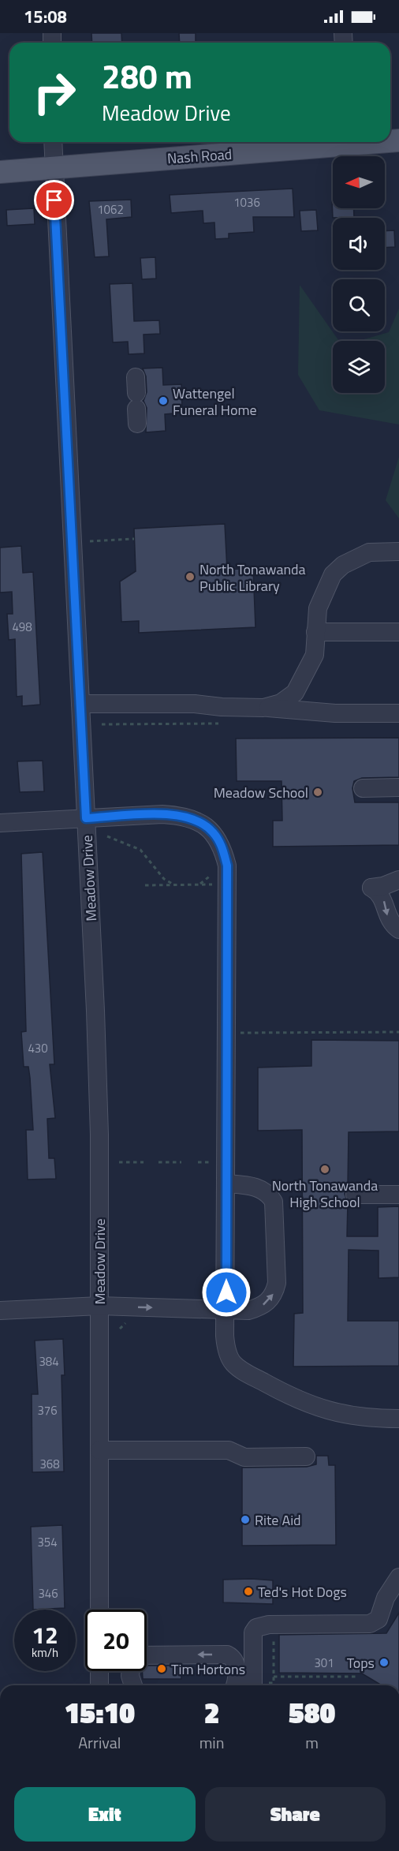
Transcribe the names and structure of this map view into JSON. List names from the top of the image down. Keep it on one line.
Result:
{"streets":{"main road":["Nash Road"],"street":["Meadow Drive"]},"crossings":[["Nash Road","Meadow Drive"]],"places":["Wattengel Funeral Home","North Tonawanda Public Library","Meadow School","North Tonawanda High School","Rite Aid","Ted's Hot Dogs","Tops","Tim Hortons"],"house_numbers":["1036","1062","498","430","384","376","368","354","346","301"],"north":"left","page":{"status":"15:08","turn":["280 m","Meadow Drive"],"speed":"12 km/h","limit":"20","eta":["15:10","Arrival","2","min","580","m"],"buttons":["Exit","Share"]}}
